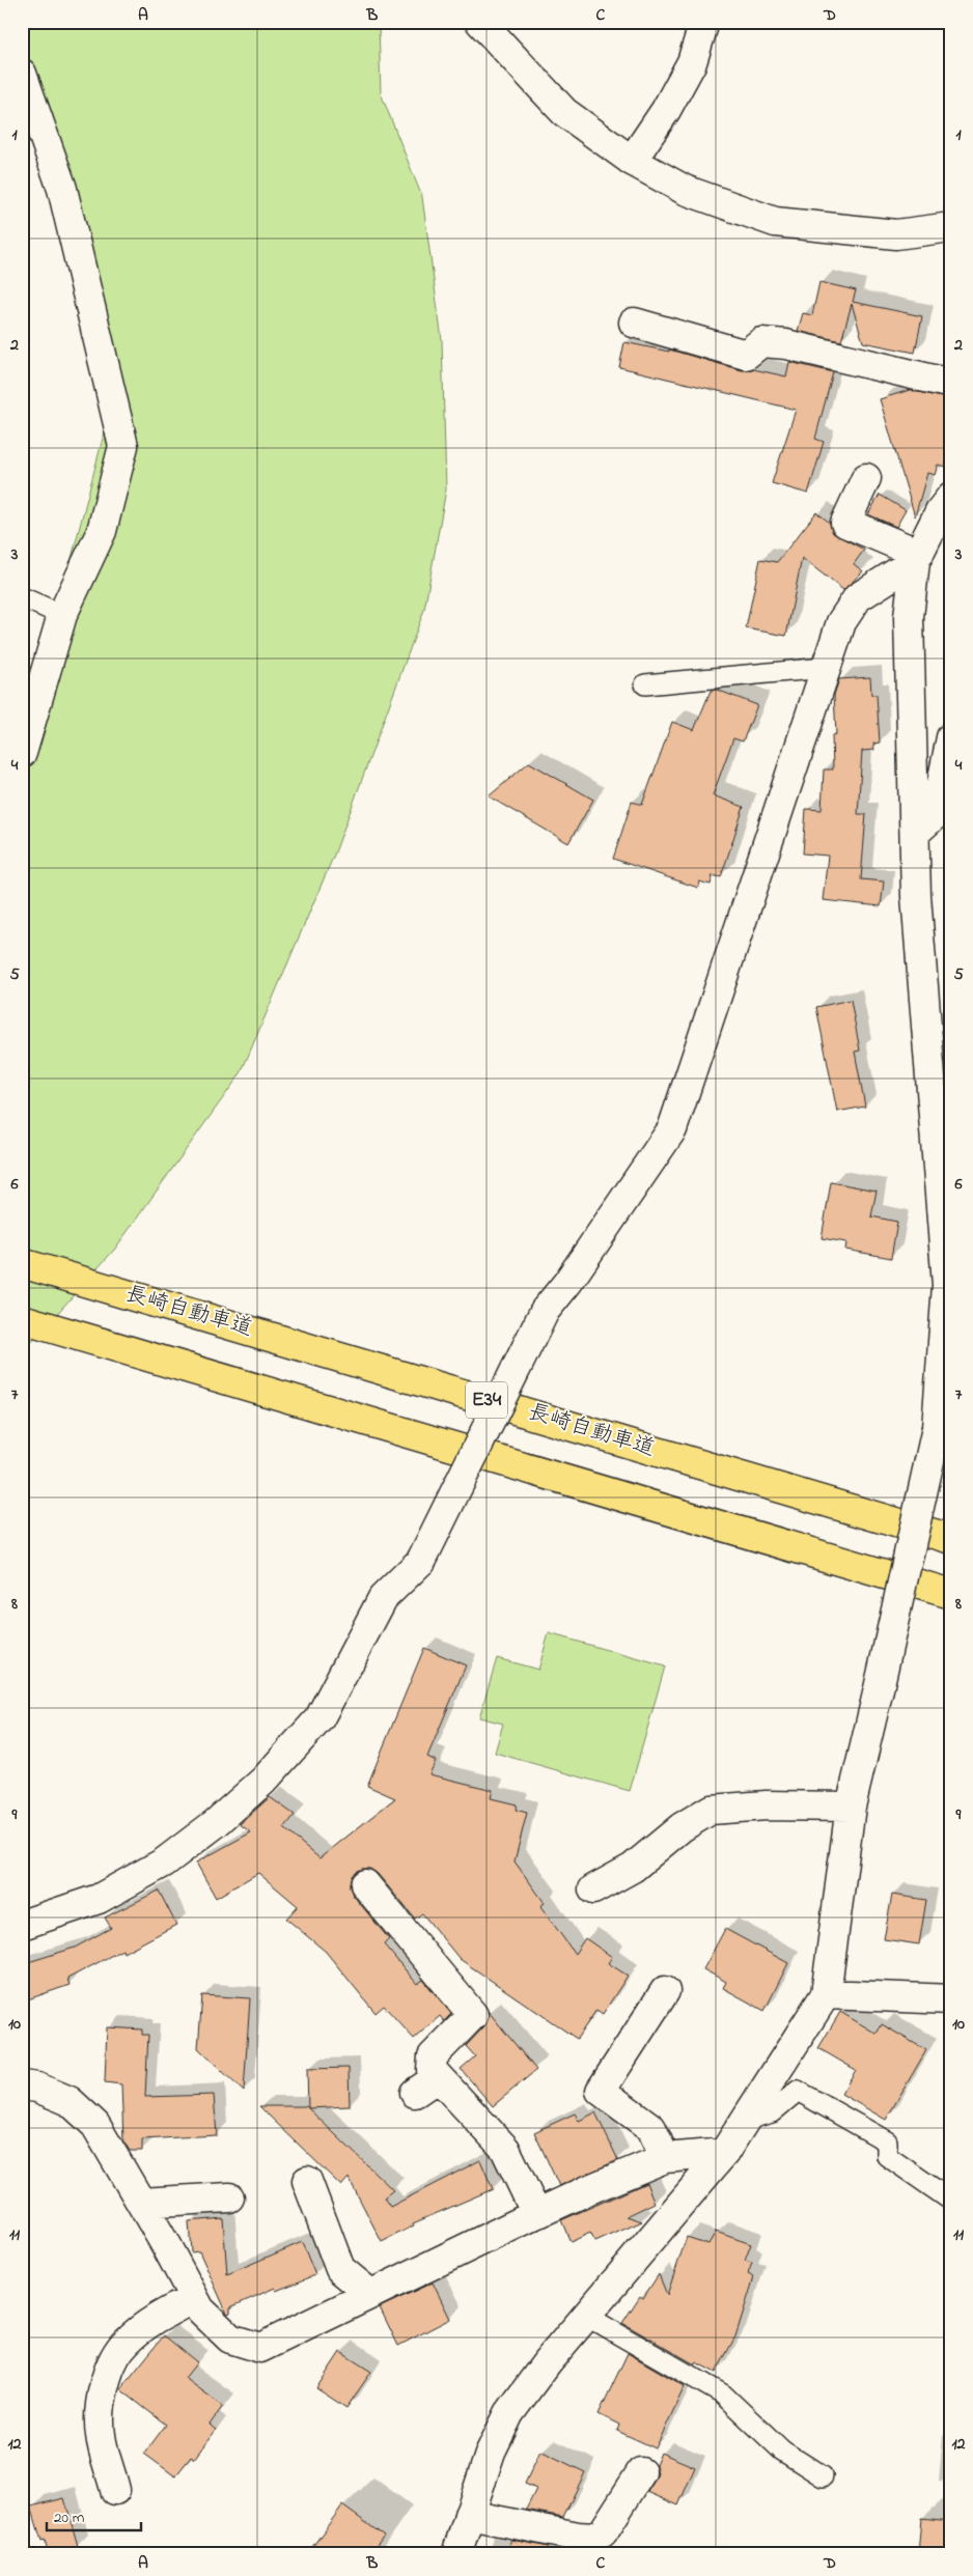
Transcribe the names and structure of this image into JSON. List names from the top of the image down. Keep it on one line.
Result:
{"streets":{"highway":["長崎自動車道","E34"]},"scale_bar":"20 m","grid":{"columns":["A","B","C","D"],"rows":["1","2","3","4","5","6","7","8","9","10","11","12"]}}
